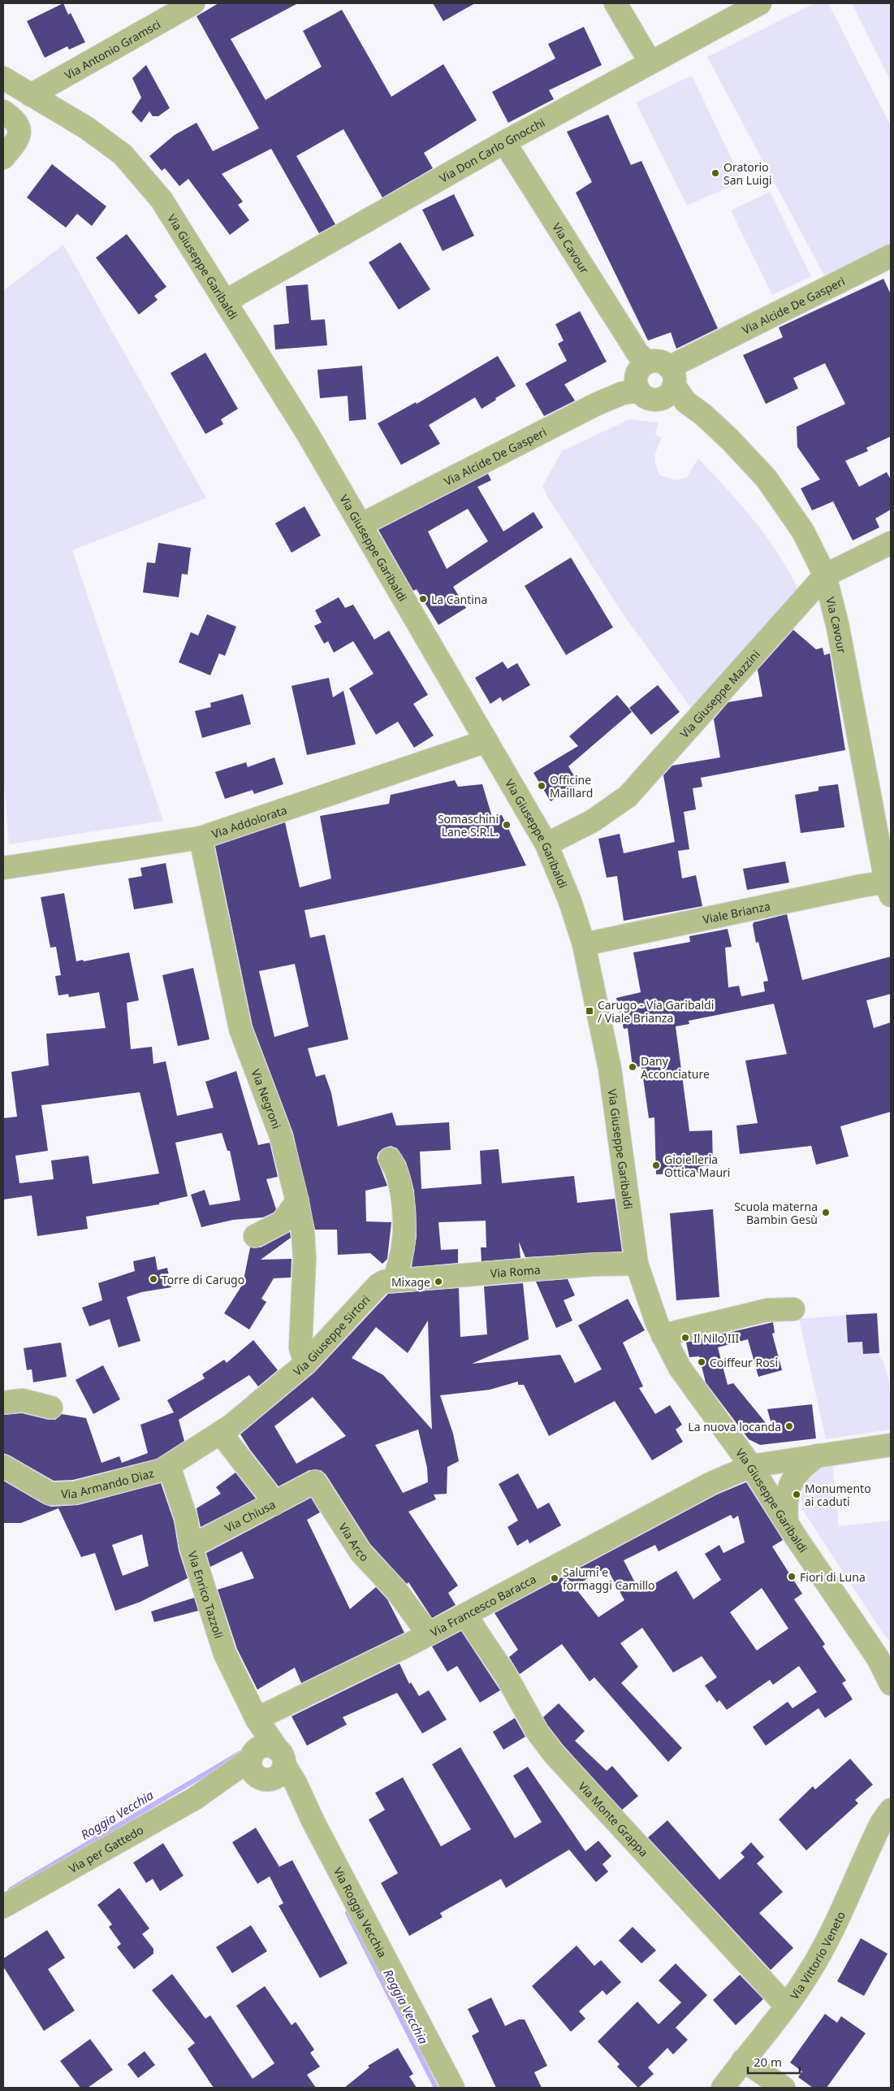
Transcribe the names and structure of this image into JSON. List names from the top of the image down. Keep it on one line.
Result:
{"streets":{"street":["Via Antonio Gramsci","Via Don Carlo Gnocchi","Via Cavour","Via Giuseppe Garibaldi","Via Alcide De Gasperi","Via Giuseppe Mazzini","Via Addolorata","Viale Brianza","Via Negroni","Via Roma","Via Giuseppe Sirtori","Via Armando Diaz","Via Chiusa","Via Arco","Via Enrico Tazzoli","Via Francesco Baracca","Via Monte Grappa","Via per Gattedo","Via Roggia Vecchia","Via Vittorio Veneto"]},"crossings":[["Via Antonio Gramsci","Via Giuseppe Garibaldi"],["Via Don Carlo Gnocchi","Via Cavour"],["Via Don Carlo Gnocchi","Via Giuseppe Garibaldi"],["Via Cavour","Via Alcide De Gasperi"],["Via Cavour","Via Giuseppe Mazzini"],["Via Cavour","Viale Brianza"],["Via Giuseppe Garibaldi","Via Alcide De Gasperi"],["Via Giuseppe Garibaldi","Via Giuseppe Mazzini"],["Via Giuseppe Garibaldi","Via Addolorata"],["Via Giuseppe Garibaldi","Viale Brianza"],["Via Giuseppe Garibaldi","Via Roma"],["Via Giuseppe Garibaldi","Via Francesco Baracca"],["Via Addolorata","Via Negroni"],["Via Negroni","Via Giuseppe Sirtori"],["Via Roma","Via Giuseppe Sirtori"],["Via Giuseppe Sirtori","Via Armando Diaz"],["Via Giuseppe Sirtori","Via Chiusa"],["Via Giuseppe Sirtori","Via Enrico Tazzoli"],["Via Armando Diaz","Via Enrico Tazzoli"],["Via Chiusa","Via Arco"],["Via Chiusa","Via Enrico Tazzoli"],["Via Arco","Via Francesco Baracca"],["Via Enrico Tazzoli","Via Francesco Baracca"],["Via Enrico Tazzoli","Via per Gattedo"],["Via Enrico Tazzoli","Via Roggia Vecchia"],["Via Francesco Baracca","Via Monte Grappa"],["Via Monte Grappa","Via Vittorio Veneto"],["Via per Gattedo","Via Roggia Vecchia"]],"water":["Roggia Vecchia"],"places":{"other":["Oratorio San Luigi","La Cantina","Officine Maillard","Somaschini Lane S.R.L.","Dany Acconciature","Gioielleria Ottica Mauri","Scuola materna Bambin Gesù","Torre di Carugo","Mixage","Il Nilo III","Coiffeur Rosi","La nuova locanda","Monumento ai caduti","Fiori di Luna","Salumi e formaggi Camillo"],"transit":["Carugo - Via Garibaldi / Viale Brianza"]},"scale_bar":"20 m"}
